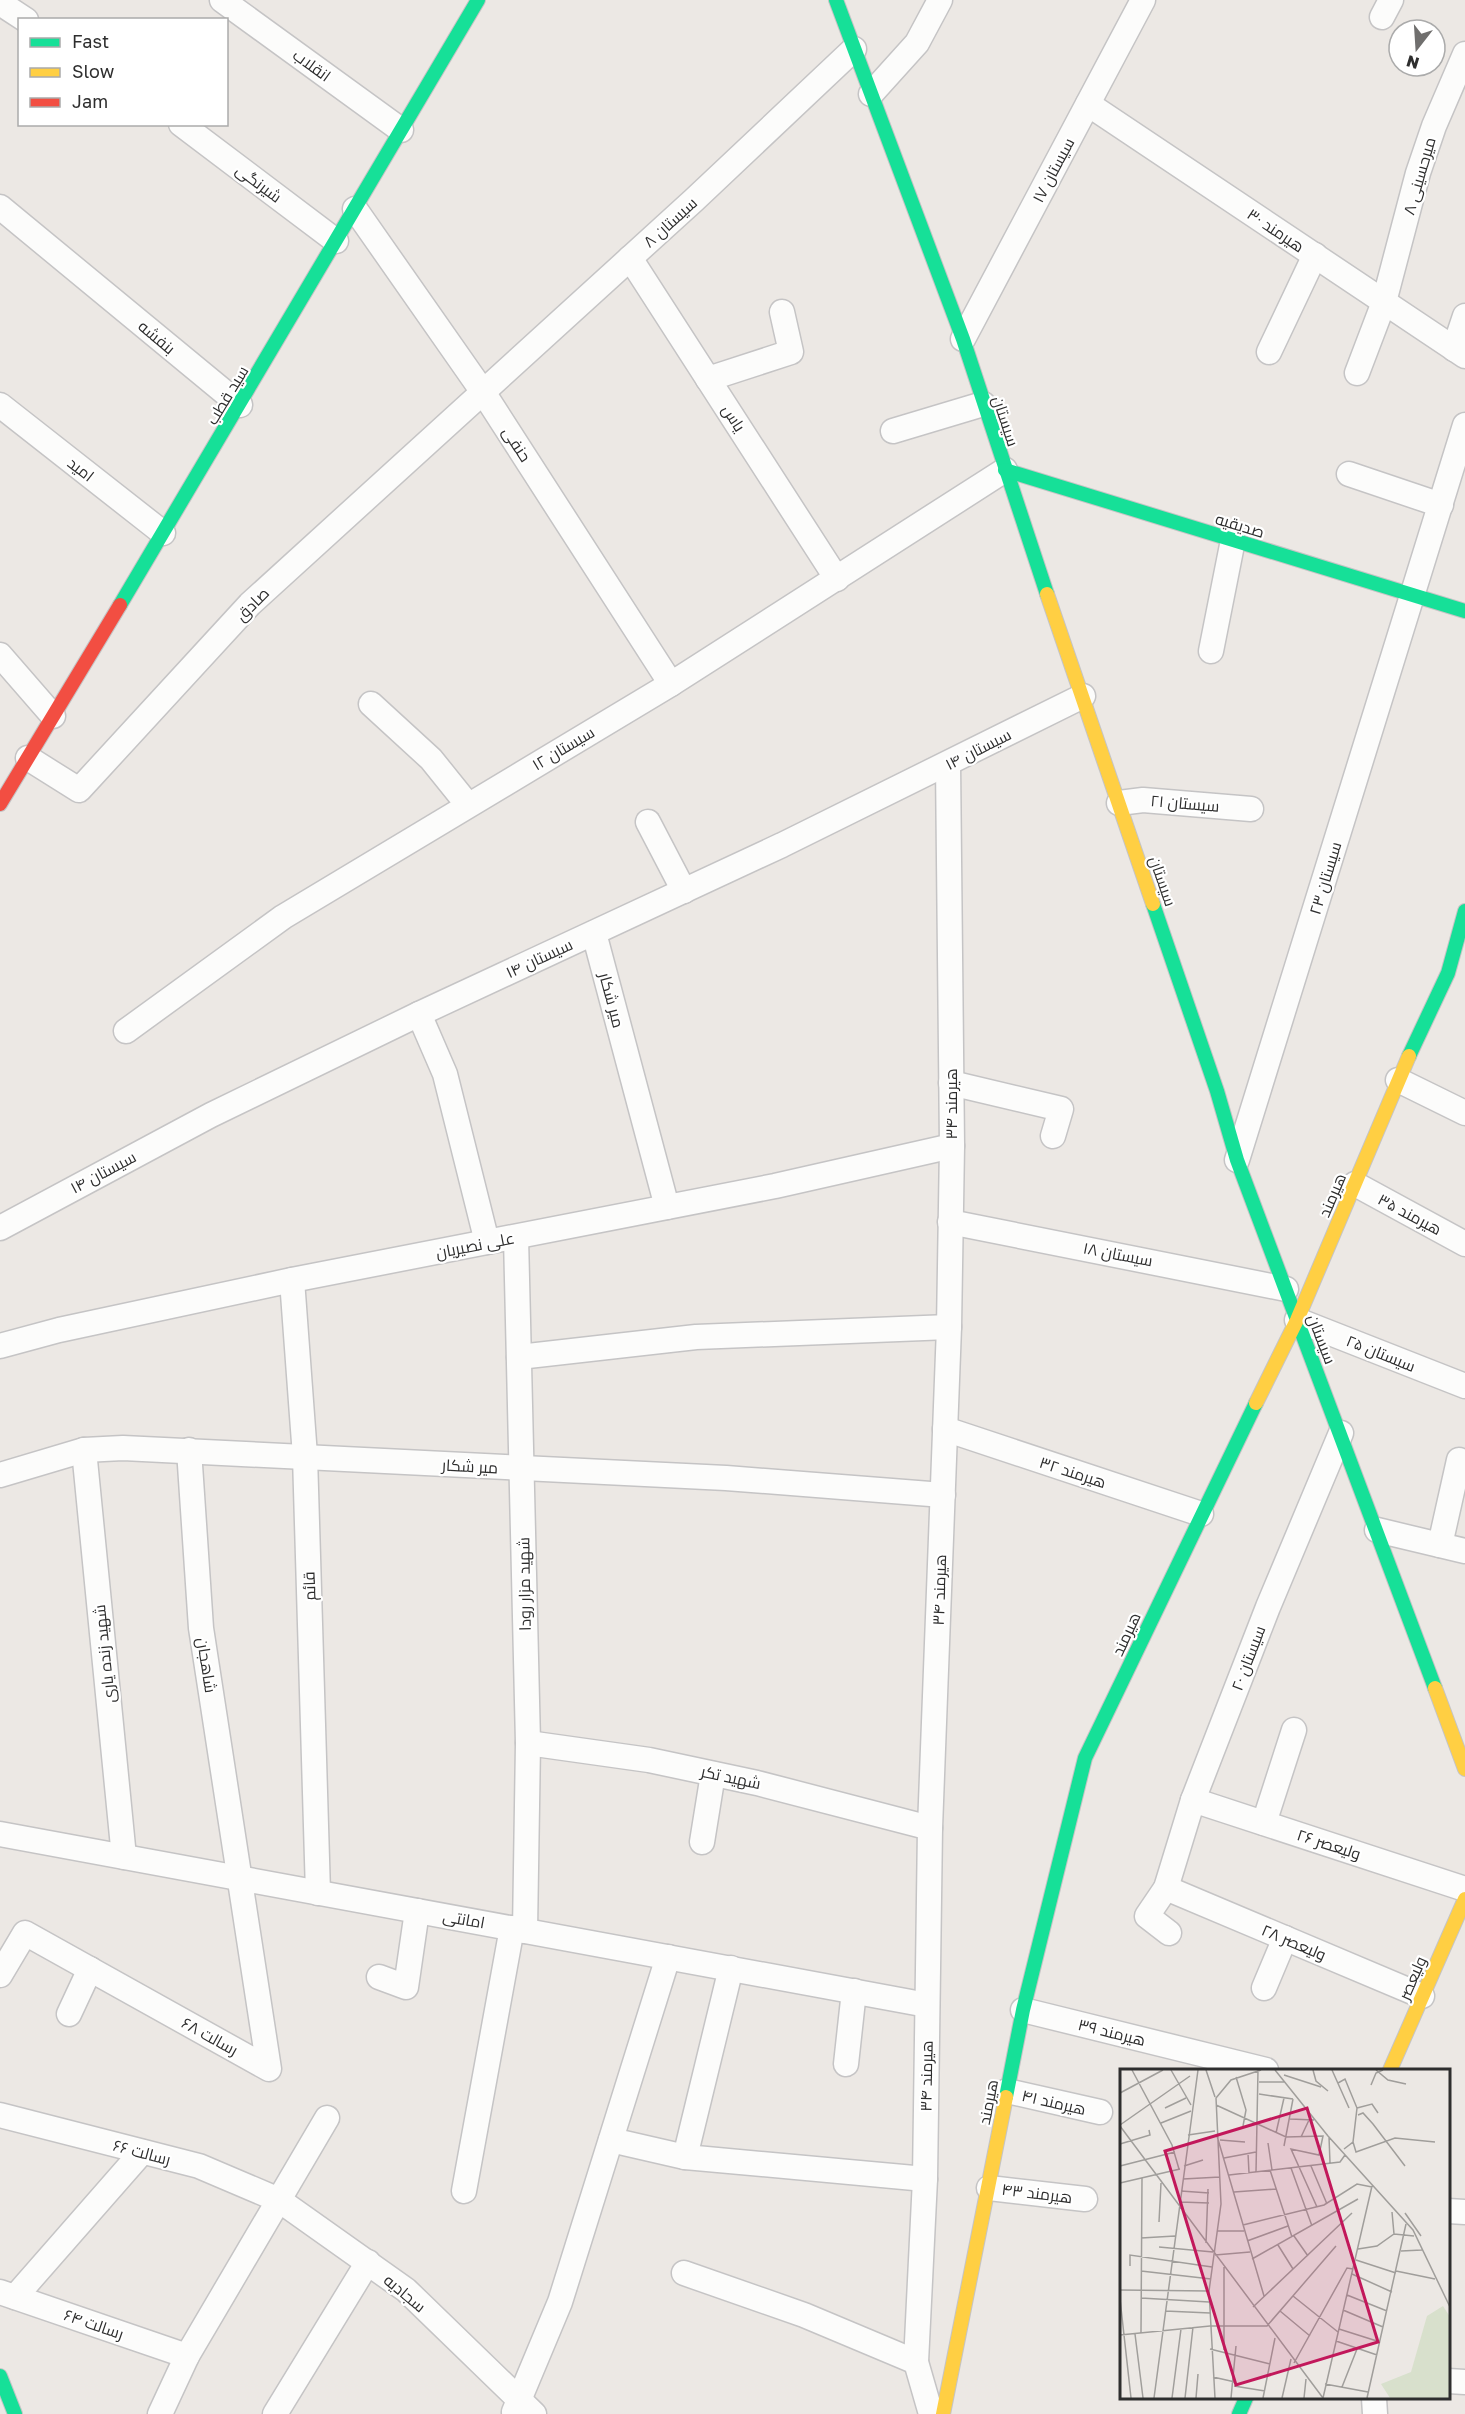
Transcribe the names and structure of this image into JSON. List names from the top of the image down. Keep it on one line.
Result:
{"streets":{"street":["انقلاب","سیستان ۱۷","میرحسینی ۸","شیرنگی","سیستان ۸","هیرمند ۳۰","بنفشه","سید قطب","یاس","سیستان","حنفی","امید","صدیقیه","صادق","سیستان ۱۲","سیستان ۱۴","سیستان ۲۱","سیستان ۲۳","میر شکار","هیرمند ۳۴","هیرمند","هیرمند ۳۵","علی نصیریان","سیستان ۱۸","سیستان ۲۵","هیرمند ۳۲","شهید مزار رودا","قائم","شهید زنده یاری","سیستان ۲۰","شاهجان","شهید تکر","ولیعصر ۲۶","امانتی","ولیعصر ۲۸","ولیعصر","هیرمند ۳۹","رسالت ۶۸","هیرمند ۴۱","رسالت ۶۶","هیرمند ۴۳","سجادیه","رسالت ۶۴"]},"crossings":[["انقلاب","سید قطب"],["سیستان ۱۷","هیرمند ۳۰"],["سیستان ۱۷","سیستان"],["میرحسینی ۸","هیرمند ۳۰"],["شیرنگی","سید قطب"],["سیستان ۸","یاس"],["سیستان ۸","سیستان"],["سیستان ۸","حنفی"],["سیستان ۸","صادق"],["بنفشه","سید قطب"],["سید قطب","حنفی"],["سید قطب","امید"],["سید قطب","صادق"],["یاس","سیستان ۱۲"],["سیستان","صدیقیه"],["سیستان","سیستان ۱۲"],["سیستان","سیستان ۱۴"],["سیستان","سیستان ۲۱"],["سیستان","سیستان ۲۳"],["سیستان","هیرمند"],["سیستان","سیستان ۱۸"],["سیستان","سیستان ۲۵"],["سیستان","سیستان ۲۰"],["حنفی","صادق"],["حنفی","سیستان ۱۲"],["صدیقیه","سیستان ۱۲"],["صدیقیه","سیستان ۲۳"],["سیستان ۱۴","میر شکار"],["سیستان ۱۴","هیرمند ۳۴"],["میر شکار","هیرمند ۳۴"],["میر شکار","علی نصیریان"],["میر شکار","شهید مزار رودا"],["میر شکار","قائم"],["میر شکار","شهید زنده یاری"],["میر شکار","شاهجان"],["هیرمند ۳۴","علی نصیریان"],["هیرمند ۳۴","سیستان ۱۸"],["هیرمند ۳۴","هیرمند ۳۲"],["هیرمند ۳۴","شهید تکر"],["هیرمند ۳۴","امانتی"],["هیرمند","هیرمند ۳۵"],["هیرمند","سیستان ۲۵"],["هیرمند","هیرمند ۳۲"],["هیرمند","هیرمند ۳۹"],["هیرمند","هیرمند ۴۱"],["هیرمند","هیرمند ۴۳"],["علی نصیریان","شهید مزار رودا"],["علی نصیریان","قائم"],["شهید مزار رودا","شهید تکر"],["شهید مزار رودا","امانتی"],["قائم","امانتی"],["شهید زنده یاری","امانتی"],["سیستان ۲۰","ولیعصر ۲۶"],["سیستان ۲۰","ولیعصر ۲۸"],["شاهجان","امانتی"],["شاهجان","رسالت ۶۸"],["امانتی","رسالت ۶۸"],["ولیعصر ۲۸","ولیعصر"],["رسالت ۶۶","سجادیه"]],"legend":["Fast","Slow","Jam"],"north":"bottom"}
